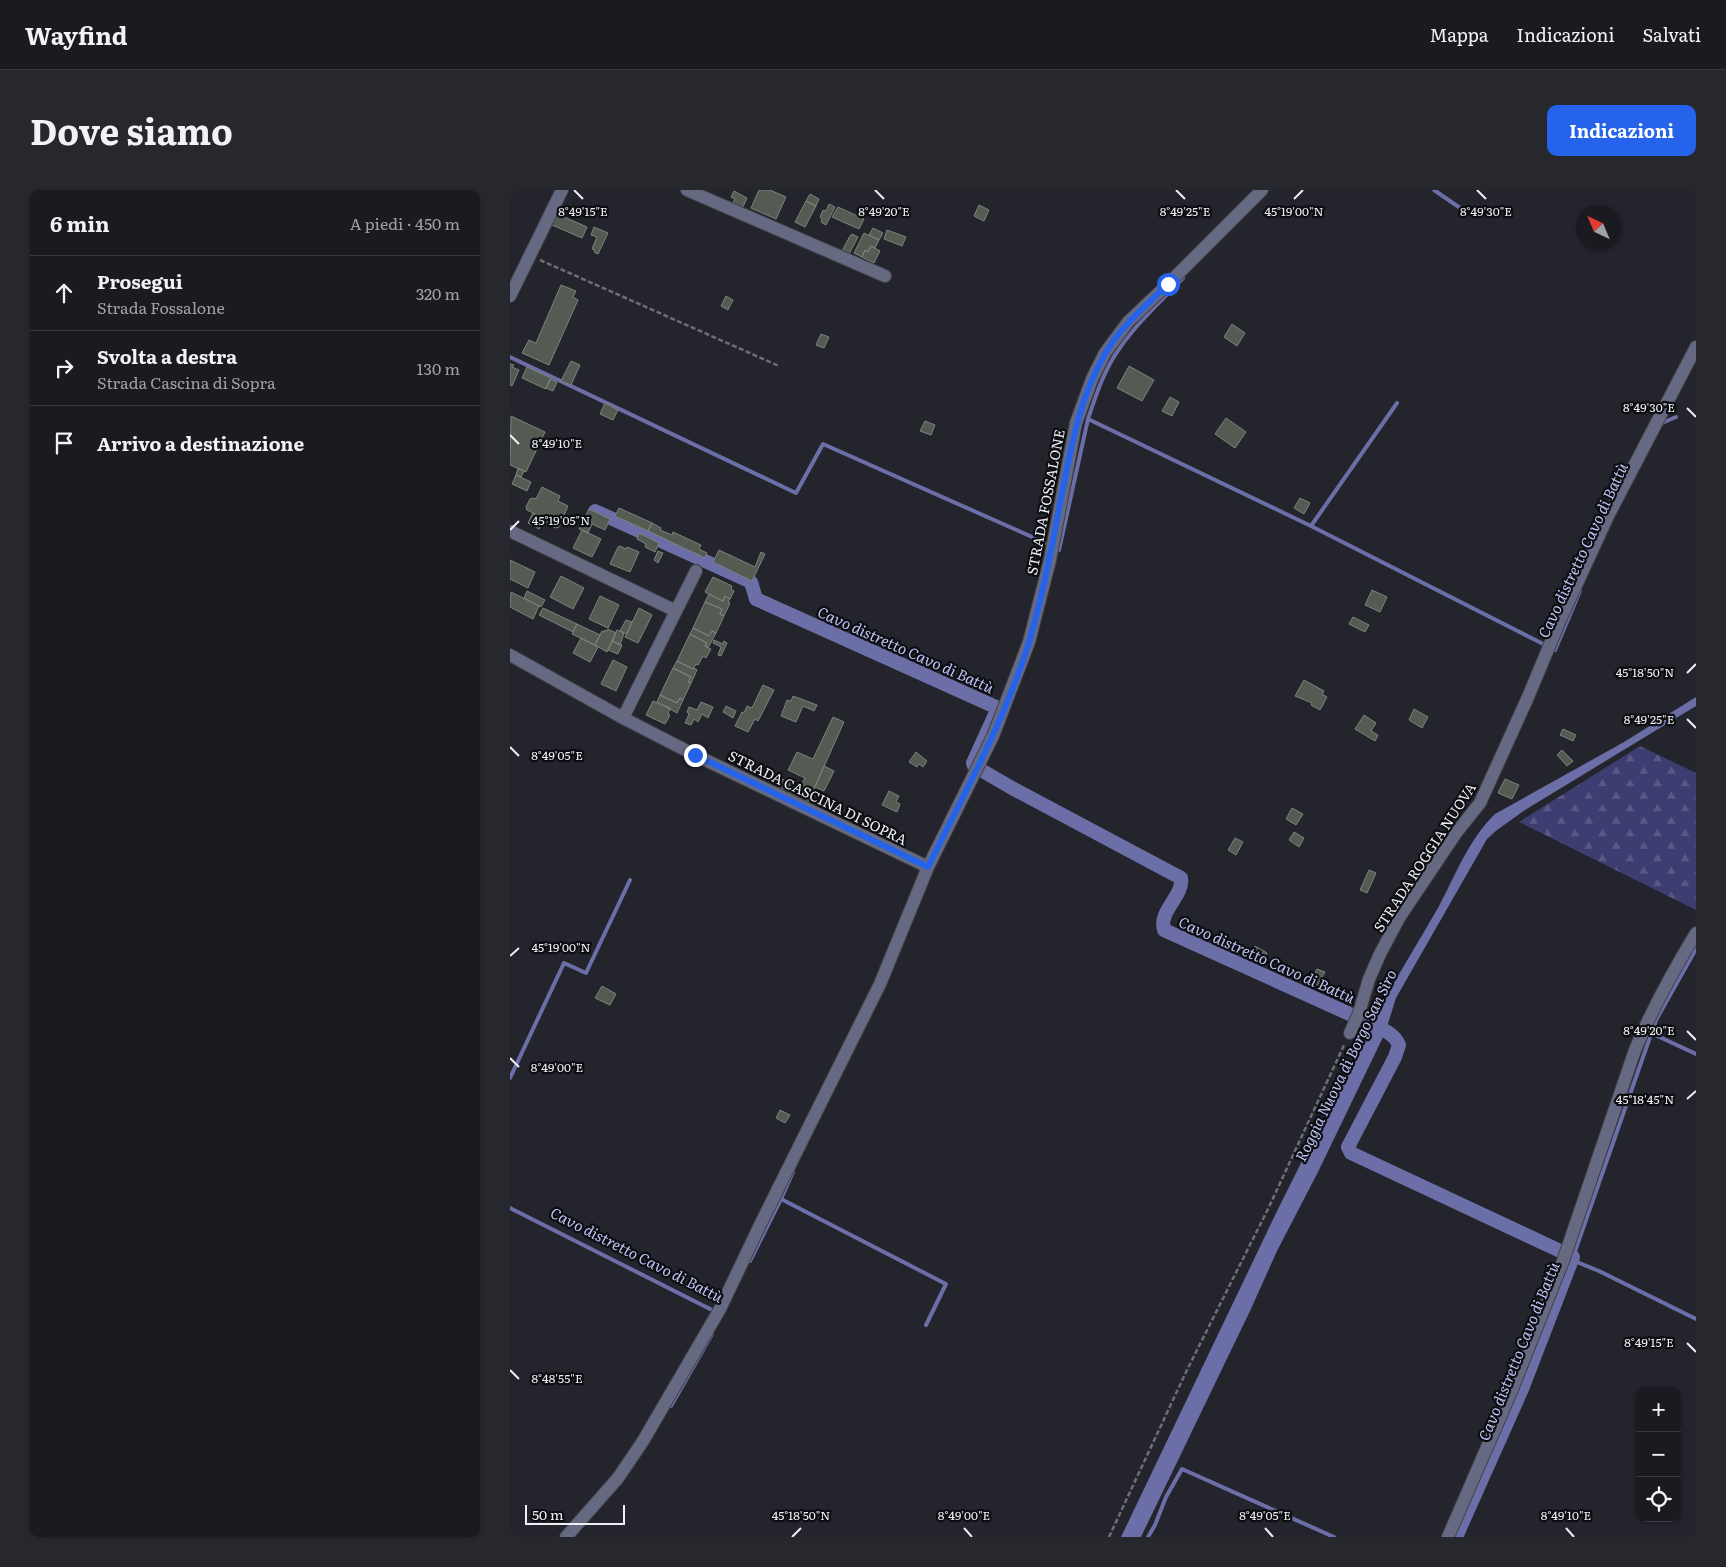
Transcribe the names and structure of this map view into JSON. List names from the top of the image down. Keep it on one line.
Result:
{"streets":{"street":["STRADA FOSSALONE","STRADA CASCINA DI SOPRA","STRADA ROGGIA NUOVA"]},"crossings":[["STRADA FOSSALONE","STRADA CASCINA DI SOPRA"]],"water":["Cavo distretto Cavo di Battù","Roggia Nuova di Borgo San Siro"],"scale_bar":"50 m","north":"top left","page":{"header":"Wayfind","nav":["Mappa","Indicazioni","Salvati"],"title":"Dove siamo","buttons":"Indicazioni","heading":["6 min","A piedi · 450 m"],"list":[["Prosegui","Strada Fossalone","320 m"],["Svolta a destra","Strada Cascina di Sopra","130 m"],"Arrivo a destinazione"],"map_buttons":["+","−"],"scale":"50 m"},"coordinates":["45°19'00\"N","8°49'20\"E","8°49'30\"E","8°49'15\"E","8°49'25\"E","8°49'10\"E","45°19'05\"N","45°18'50\"N","8°49'05\"E","8°49'00\"E","45°18'45\"N","8°48'55\"E"]}
